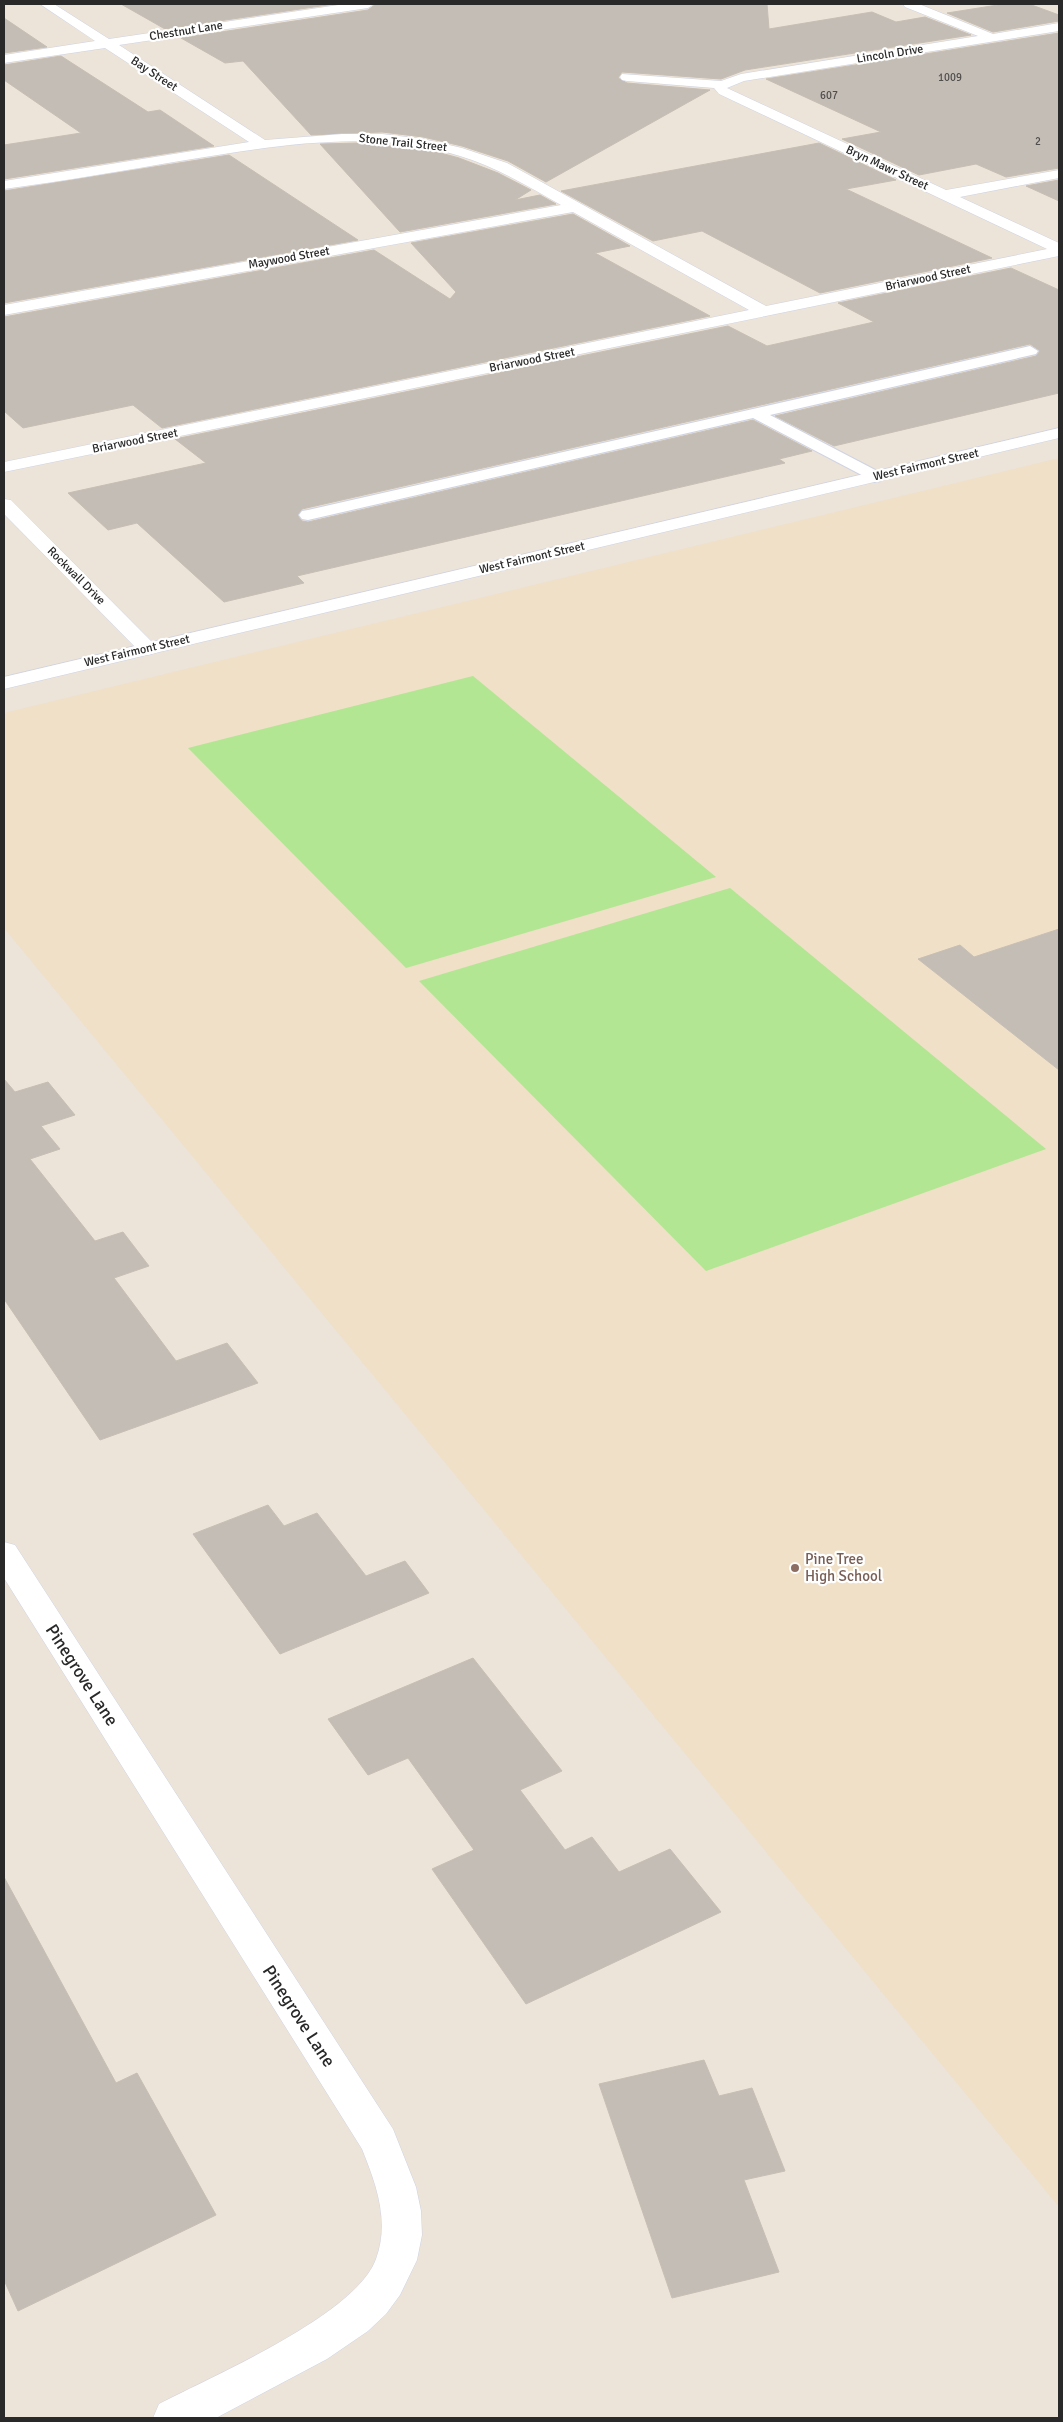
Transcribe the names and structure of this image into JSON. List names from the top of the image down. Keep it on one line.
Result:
{"streets":{"street":["Chestnut Lane","Lincoln Drive","Bay Street","Stone Trail Street","Bryn Mawr Street","Maywood Street","Briarwood Street","West Fairmont Street","Rockwall Drive","Pinegrove Lane"]},"crossings":[["Chestnut Lane","Bay Street"],["Lincoln Drive","Bryn Mawr Street"],["Bay Street","Stone Trail Street"],["Stone Trail Street","Maywood Street"],["Stone Trail Street","Briarwood Street"],["Bryn Mawr Street","Briarwood Street"],["West Fairmont Street","Rockwall Drive"]],"places":["Pine Tree High School"],"house_numbers":["1009","607","2"]}
